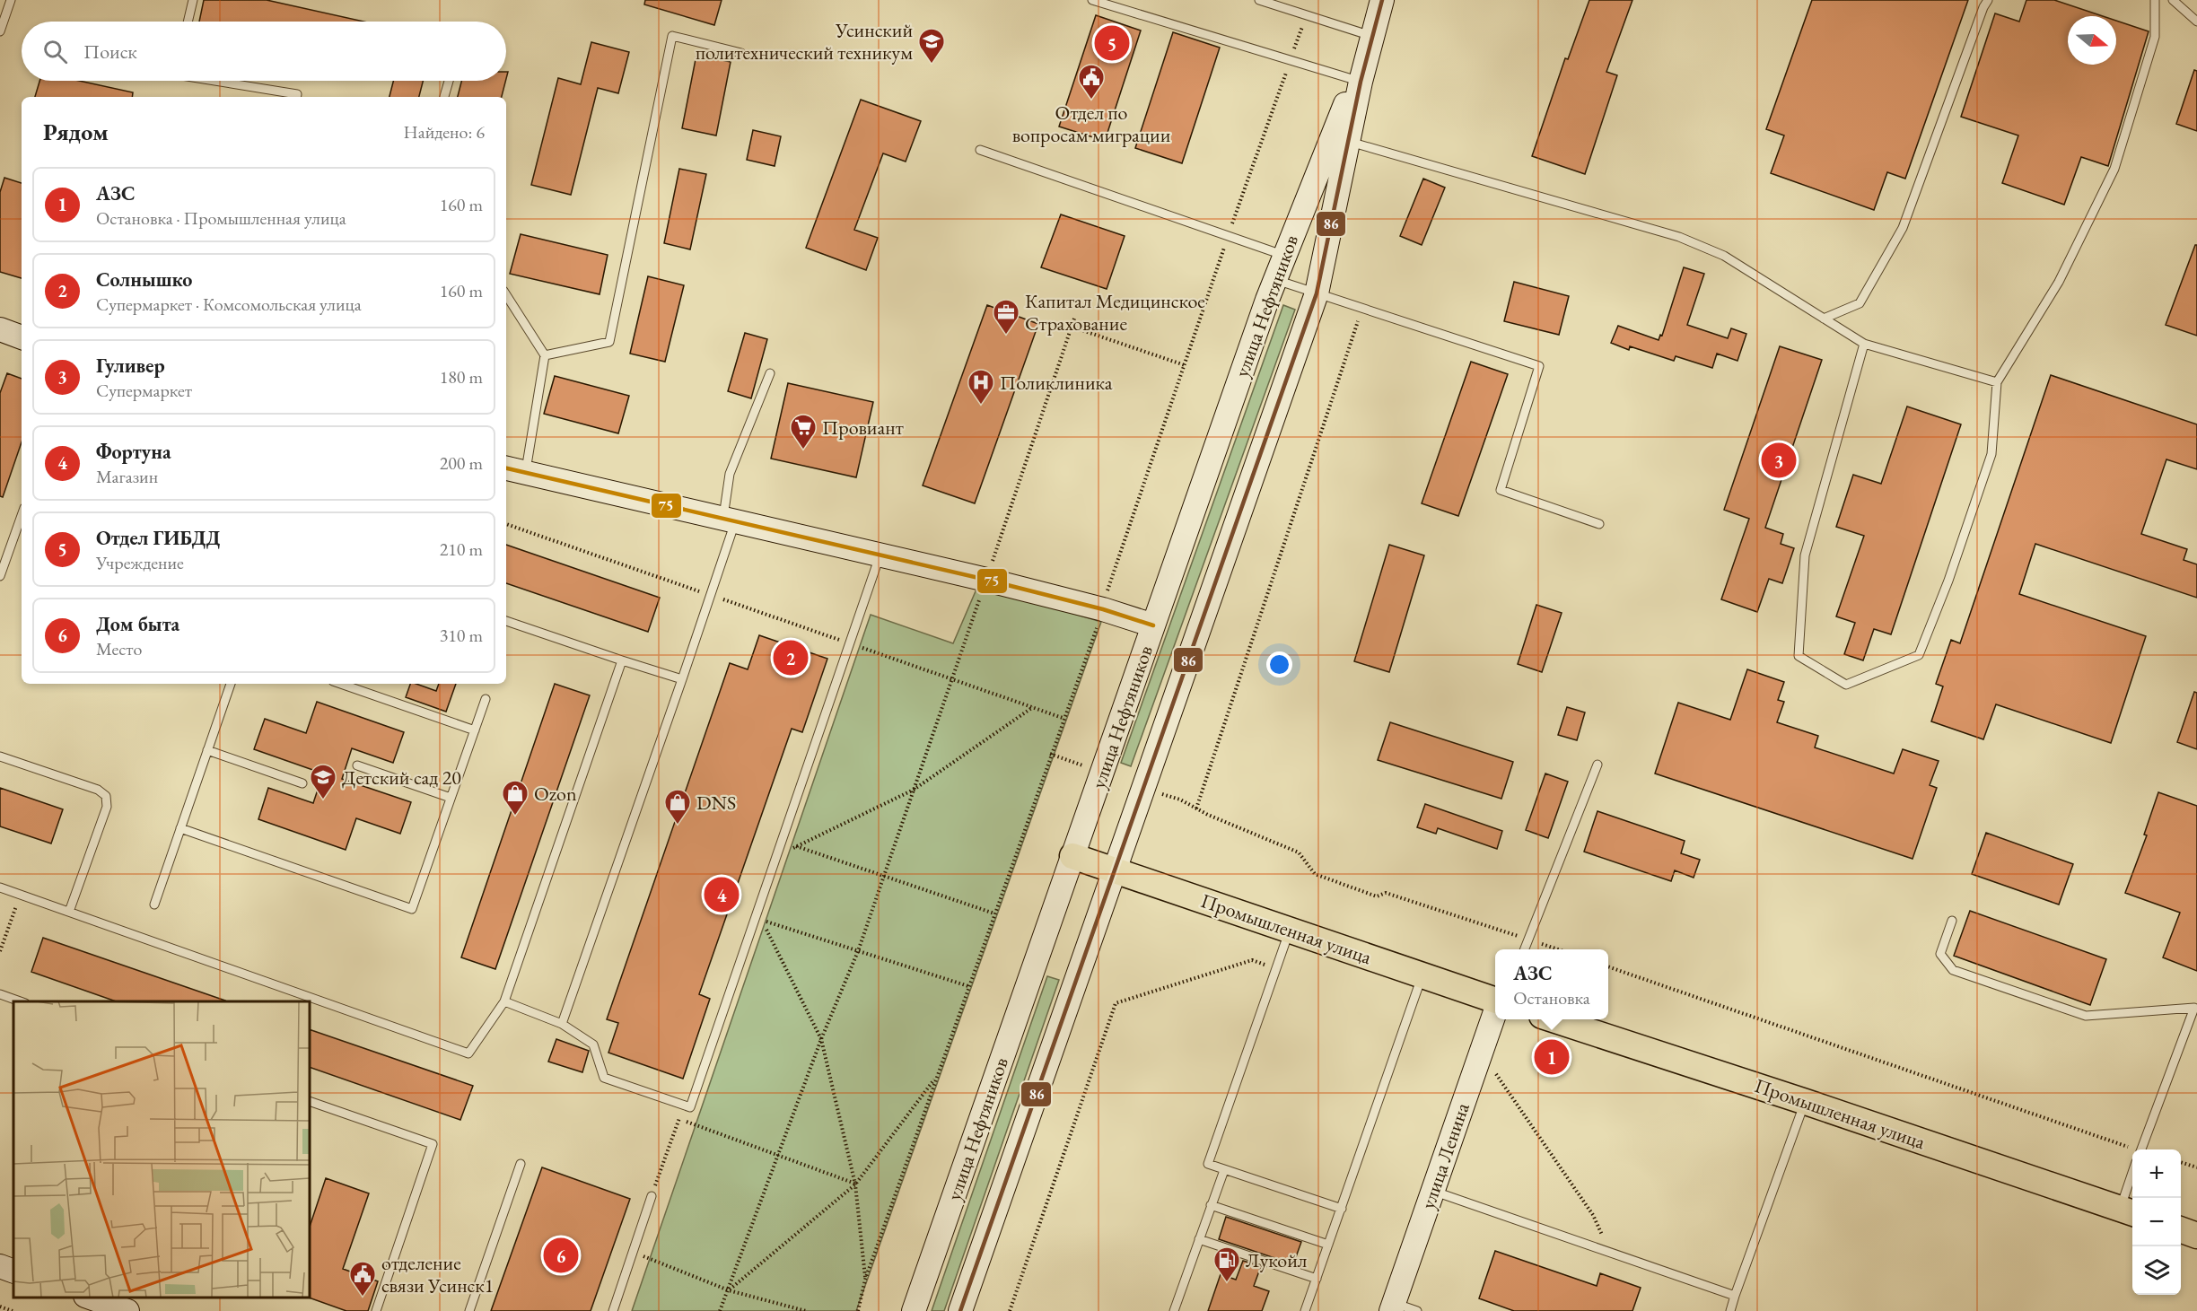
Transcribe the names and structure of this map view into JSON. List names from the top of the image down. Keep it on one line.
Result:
{"streets":{"main road":["улица Нефтяников","Промышленная улица","улица Ленина"]},"crossings":[["улица Нефтяников","Промышленная улица"]],"places":{"school or university":["Усинский политехнический техникум","Детский сад 20"],"public building":["Отдел по вопросам миграции","отделение связи Усинск1"],"office":["Капитал Медицинское Страхование"],"hospital":["Поликлиника"],"supermarket":["Провиант"],"shop":["Ozon","DNS"],"fuel station":["Лукойл"]},"lines":["transit line 86","transit line 75"],"north":"right","page":{"search":"Поиск","pins":["5","3","2","4","1","6"],"heading":["Рядом","Найдено: 6"],"list":[{"mark":"1","name":"АЗС","note":"Остановка · Промышленная улица","value":"160 m"},{"mark":"2","name":"Солнышко","note":"Супермаркет · Комсомольская улица","value":"160 m"},{"mark":"3","name":"Гуливер","note":"Супермаркет","value":"180 m"},{"mark":"4","name":"Фортуна","note":"Магазин","value":"200 m"},{"mark":"5","name":"Отдел ГИБДД","note":"Учреждение","value":"210 m"},{"mark":"6","name":"Дом быта","note":"Место","value":"310 m"}],"popup":["АЗС","Остановка"],"map_buttons":["+","−"]}}
